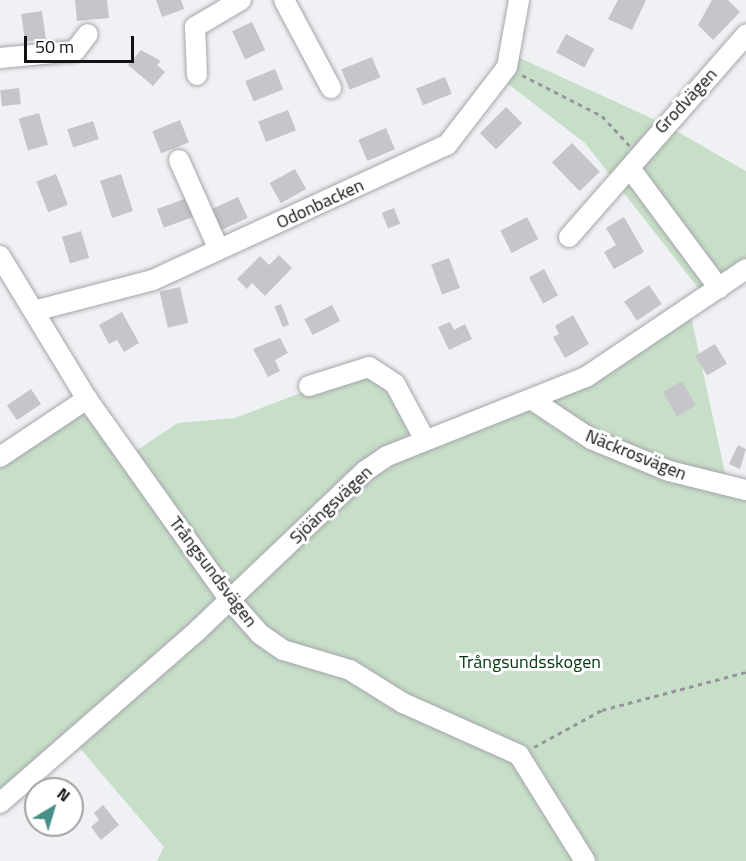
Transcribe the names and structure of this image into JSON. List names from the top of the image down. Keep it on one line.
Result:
{"streets":{"street":["Grodvägen","Odonbacken","Näckrosvägen","Sjöängsvägen","Trångsundsvägen"]},"crossings":[["Odonbacken","Trångsundsvägen"],["Näckrosvägen","Sjöängsvägen"],["Sjöängsvägen","Trångsundsvägen"]],"parks":["Trångsundsskogen"],"scale_bar":"50 m","north":"top right"}
